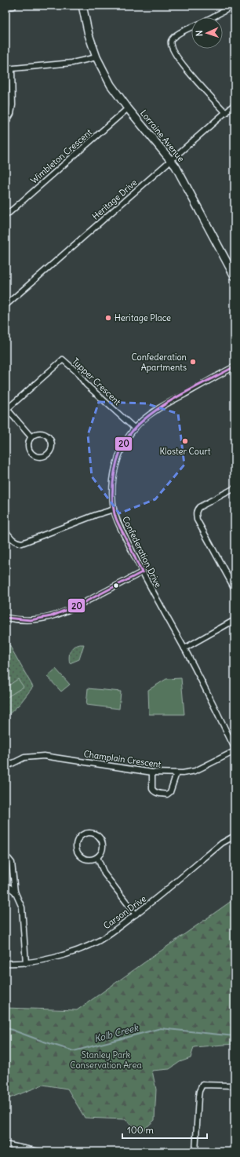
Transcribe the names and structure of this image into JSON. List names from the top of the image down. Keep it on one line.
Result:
{"streets":{"street":["Lorraine Avenue","Wimbleton Crescent","Heritage Drive","Tupper Crescent","Confederation Drive","Champlain Crescent","Carson Drive"]},"crossings":[["Lorraine Avenue","Wimbleton Crescent"],["Lorraine Avenue","Heritage Drive"],["Tupper Crescent","Confederation Drive"]],"water":["Kolb Creek"],"parks":["Stanley Park Conservation Area"],"places":["Heritage Place","Confederation Apartments","Kloster Court"],"lines":["transit line 20"],"scale_bar":"100 m","north":"left"}
